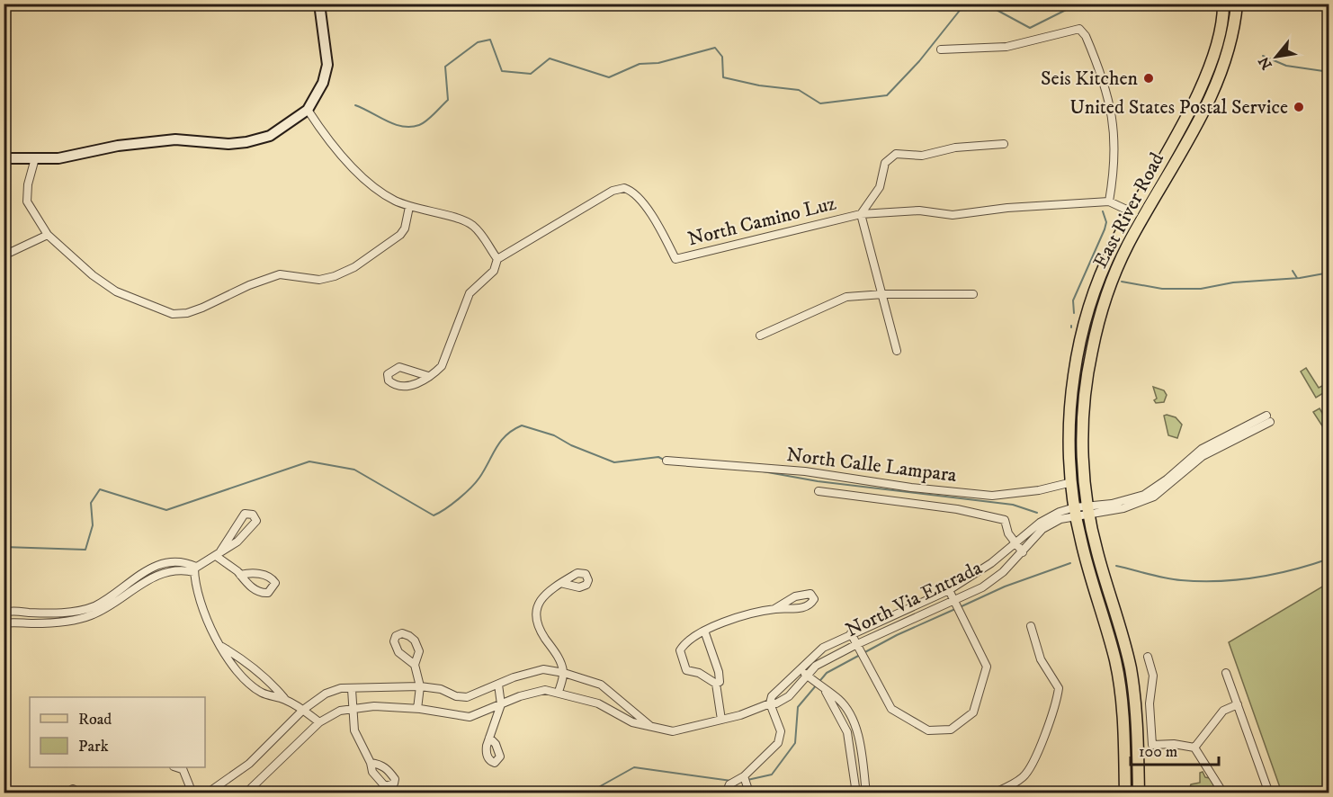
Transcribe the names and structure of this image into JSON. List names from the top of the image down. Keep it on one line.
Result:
{"streets":{"main road":["East River Road"],"street":["North Camino Luz","North Calle Lampara","North Via Entrada"]},"crossings":[["East River Road","North Camino Luz"],["East River Road","North Calle Lampara"],["East River Road","North Via Entrada"],["North Calle Lampara","North Via Entrada"]],"places":["Seis Kitchen","United States Postal Service"],"legend":["Road","Park"],"scale_bar":"100 m","north":"bottom left"}
